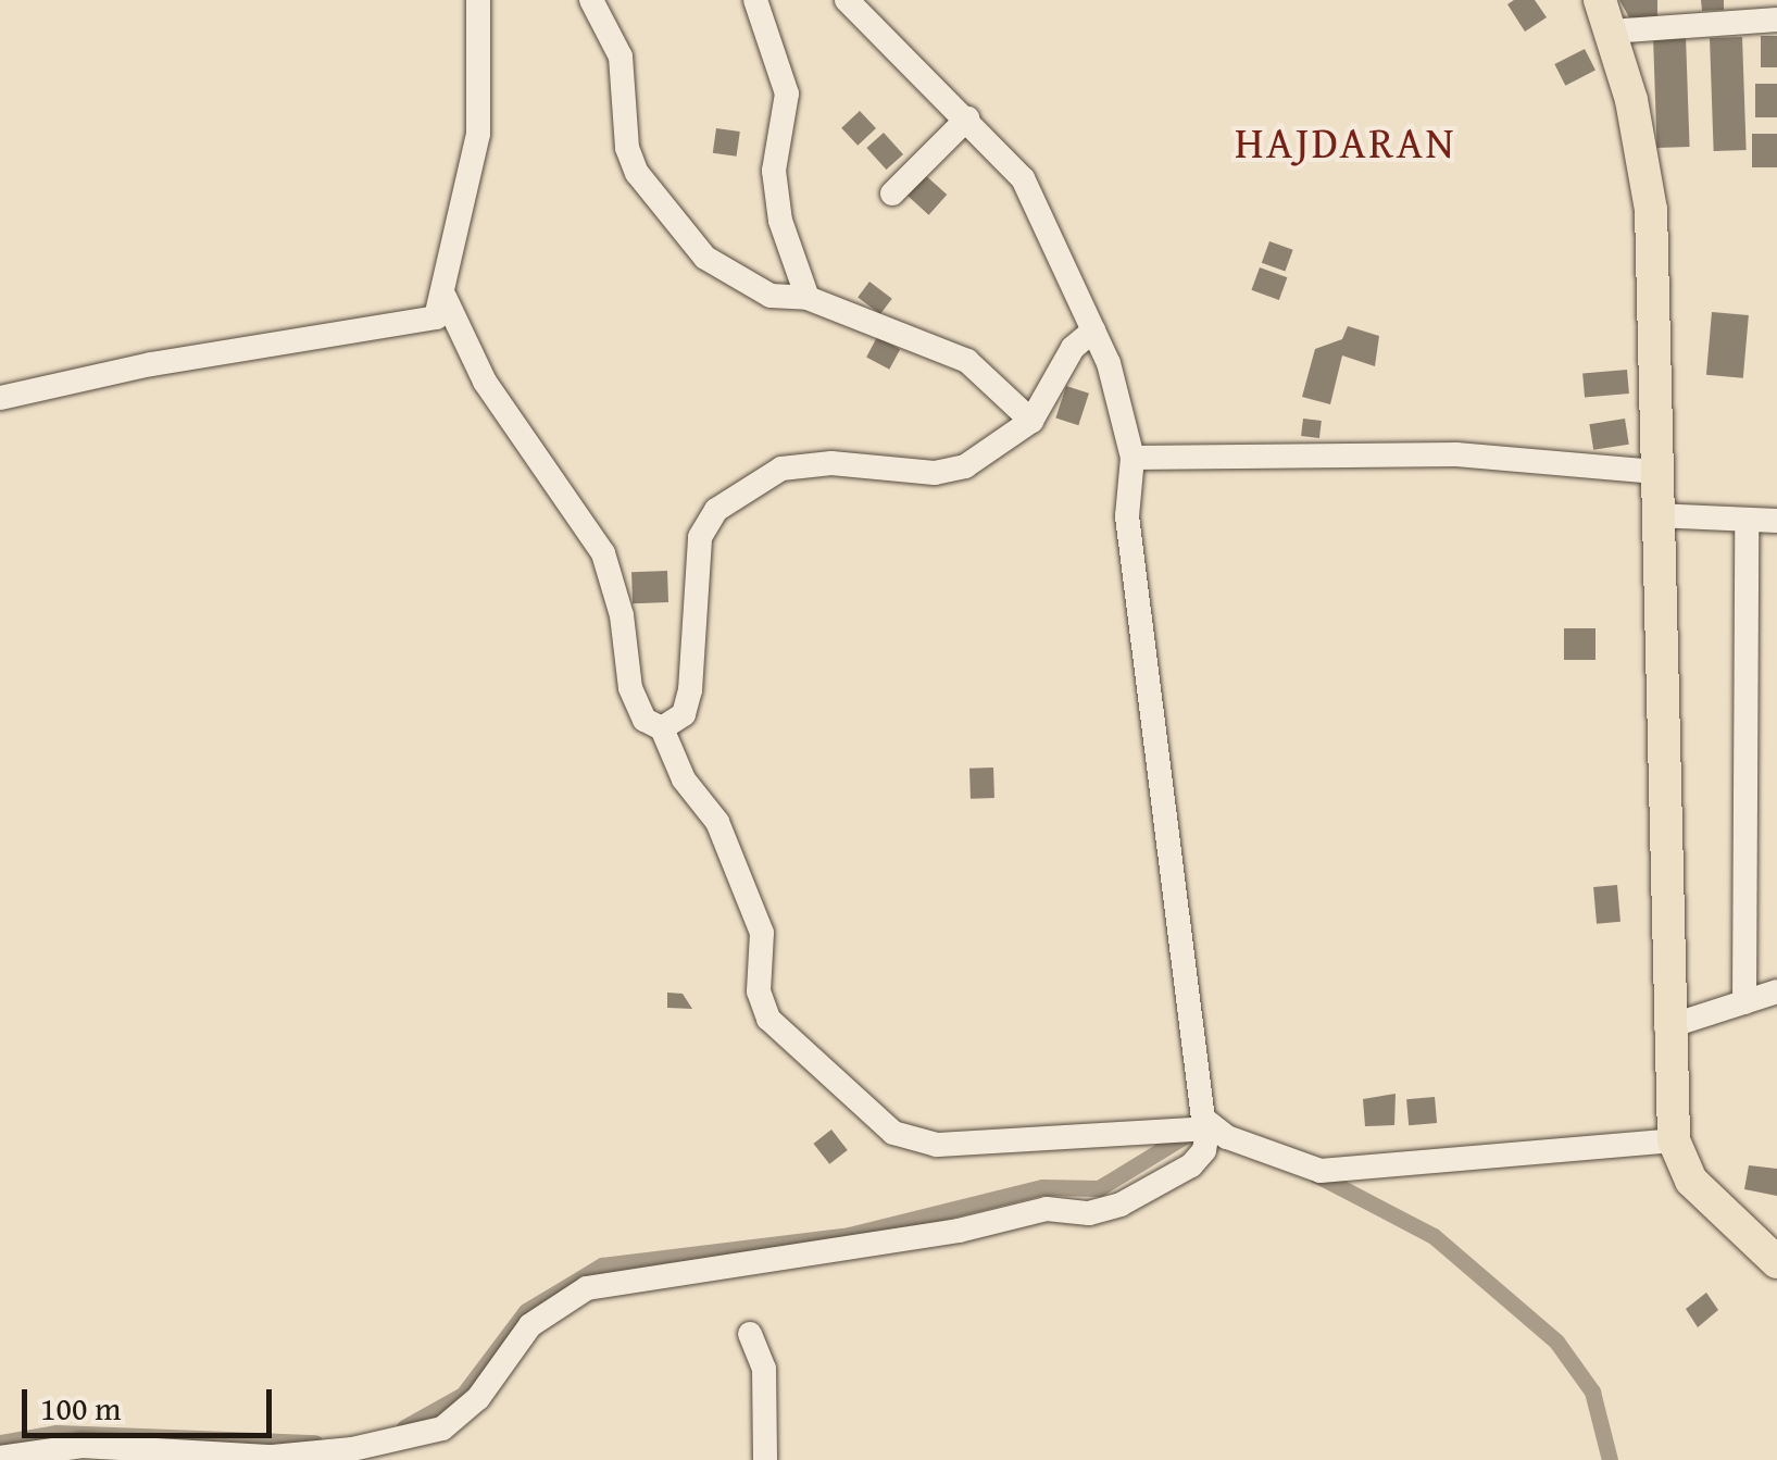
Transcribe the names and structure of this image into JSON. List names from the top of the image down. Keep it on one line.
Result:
{"districts":["HAJDARAN"],"scale_bar":"100 m"}
